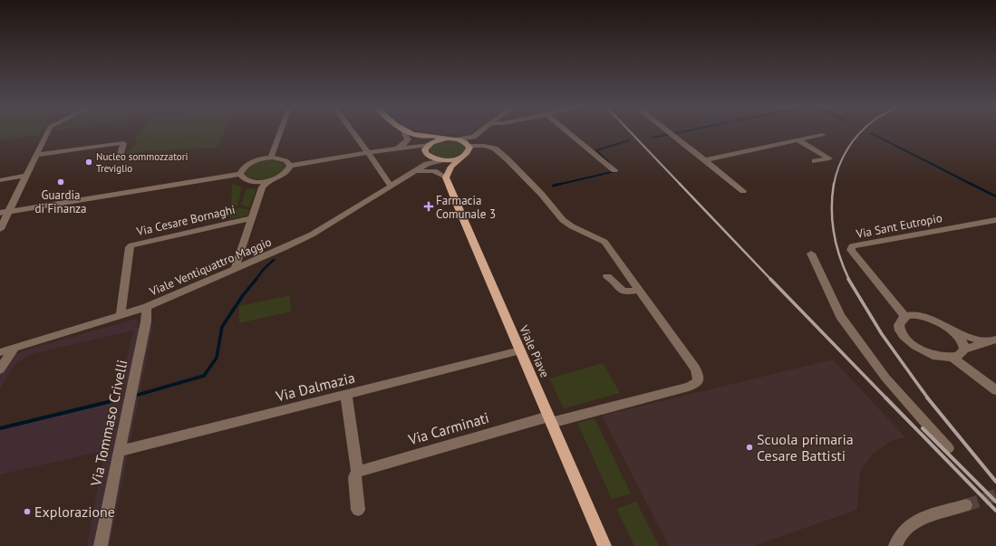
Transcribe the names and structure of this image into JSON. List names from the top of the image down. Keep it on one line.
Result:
{"streets":{"main road":["Viale Piave"],"street":["Via Cesare Bornaghi","Via Sant Eutropio","Viale Ventiquattro Maggio","Via Dalmazia","Via Tommaso Crivelli","Via Carminati"]},"crossings":[["Via Cesare Bornaghi","Viale Ventiquattro Maggio"],["Viale Ventiquattro Maggio","Viale Piave"],["Viale Ventiquattro Maggio","Via Tommaso Crivelli"],["Viale Piave","Via Dalmazia"],["Viale Piave","Via Carminati"],["Via Dalmazia","Via Tommaso Crivelli"]],"places":{"other":["Nucleo sommozzatori Treviglio","Guardia di Finanza","Scuola primaria Cesare Battisti","Explorazione"],"health":["Farmacia Comunale 3"]}}
